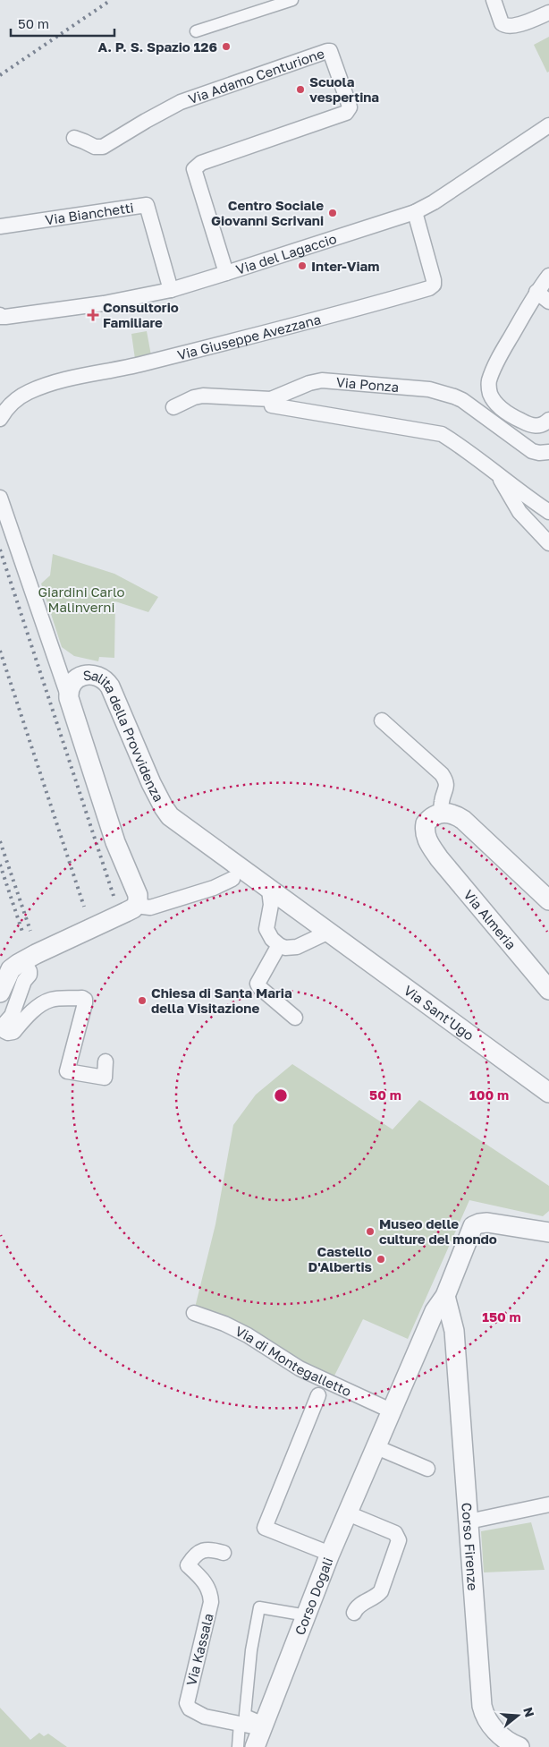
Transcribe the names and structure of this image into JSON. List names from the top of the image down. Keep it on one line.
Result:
{"streets":{"street":["Via Adamo Centurione","Via Bianchetti","Via del Lagaccio","Via Giuseppe Avezzana","Via Ponza","Salita della Provvidenza","Via Almeria","Via Sant'Ugo","Via di Montegalletto","Corso Firenze","Corso Dogali","Via Kassala"]},"crossings":[["Via Adamo Centurione","Via del Lagaccio"],["Via Bianchetti","Via del Lagaccio"],["Via del Lagaccio","Via Giuseppe Avezzana"],["Salita della Provvidenza","Via Sant'Ugo"],["Via di Montegalletto","Corso Dogali"],["Corso Firenze","Corso Dogali"],["Corso Dogali","Via Kassala"]],"parks":["Giardini Carlo Malinverni"],"places":{"other":["A. P. S. Spazio 126","Scuola vespertina","Centro Sociale Giovanni Scrivani","Inter-Viam","Chiesa di Santa Maria della Visitazione","Museo delle culture del mondo","Castello D'Albertis"],"health":["Consultorio Familiare"]},"scale_bar":"50 m","north":"right","rings":["50 m","100 m","150 m"]}
